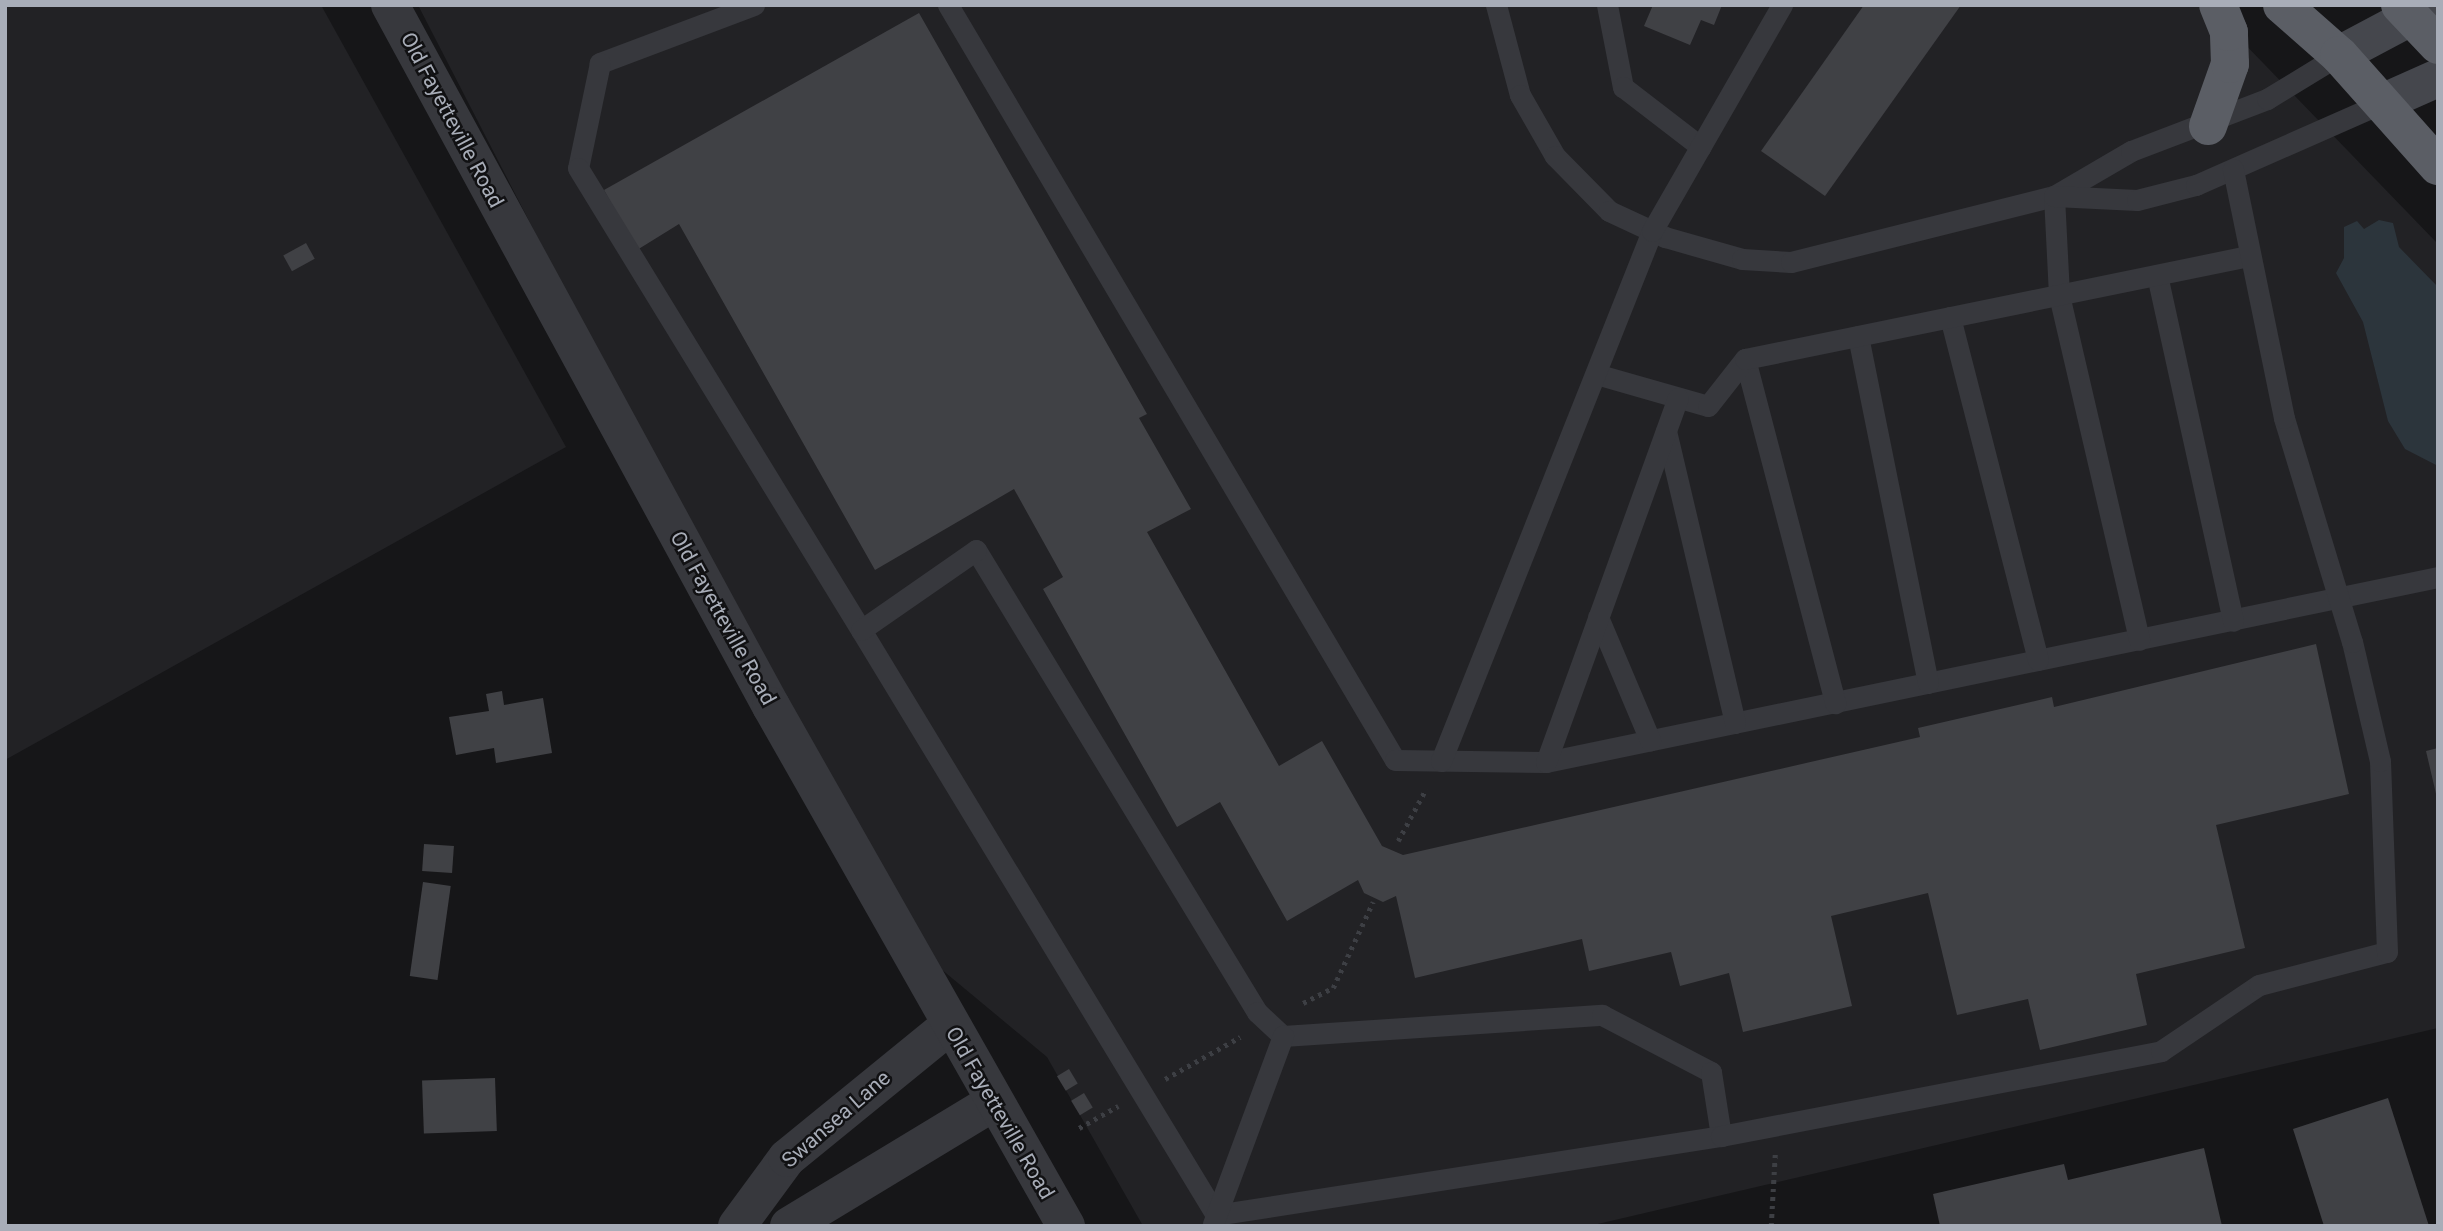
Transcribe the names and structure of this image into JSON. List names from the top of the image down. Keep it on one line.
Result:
{"streets":{"street":["Old Fayetteville Road","Swansea Lane"]},"crossings":[["Old Fayetteville Road","Swansea Lane"]]}
